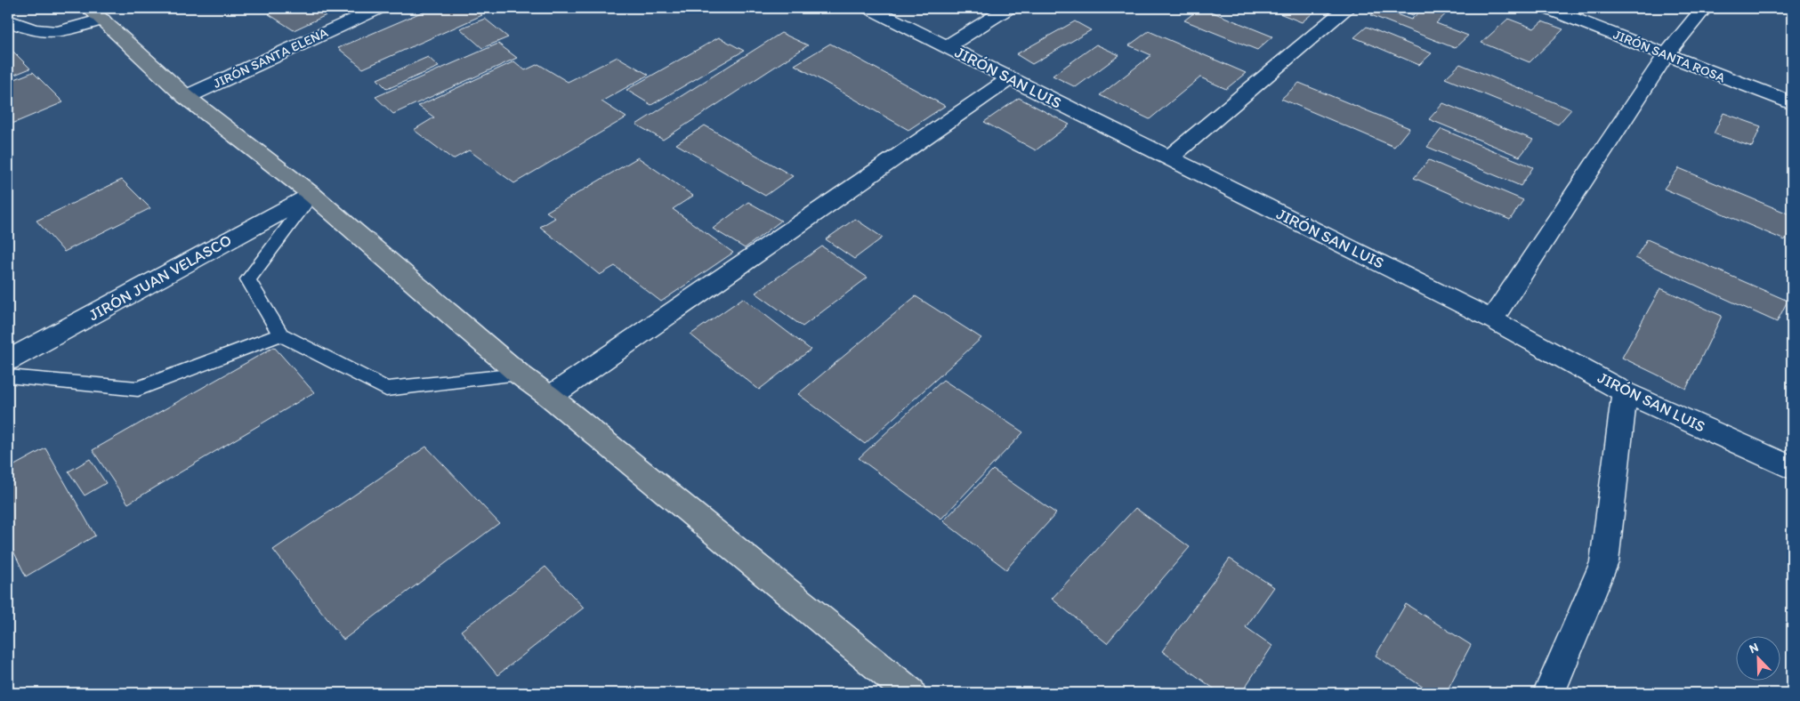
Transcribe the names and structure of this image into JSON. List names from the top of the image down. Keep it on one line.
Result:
{"streets":{"street":["JIRÓN SANTA ROSA","JIRÓN SANTA ELENA","JIRÓN SAN LUIS","JIRÓN JUAN VELASCO"]},"north":"top left"}
